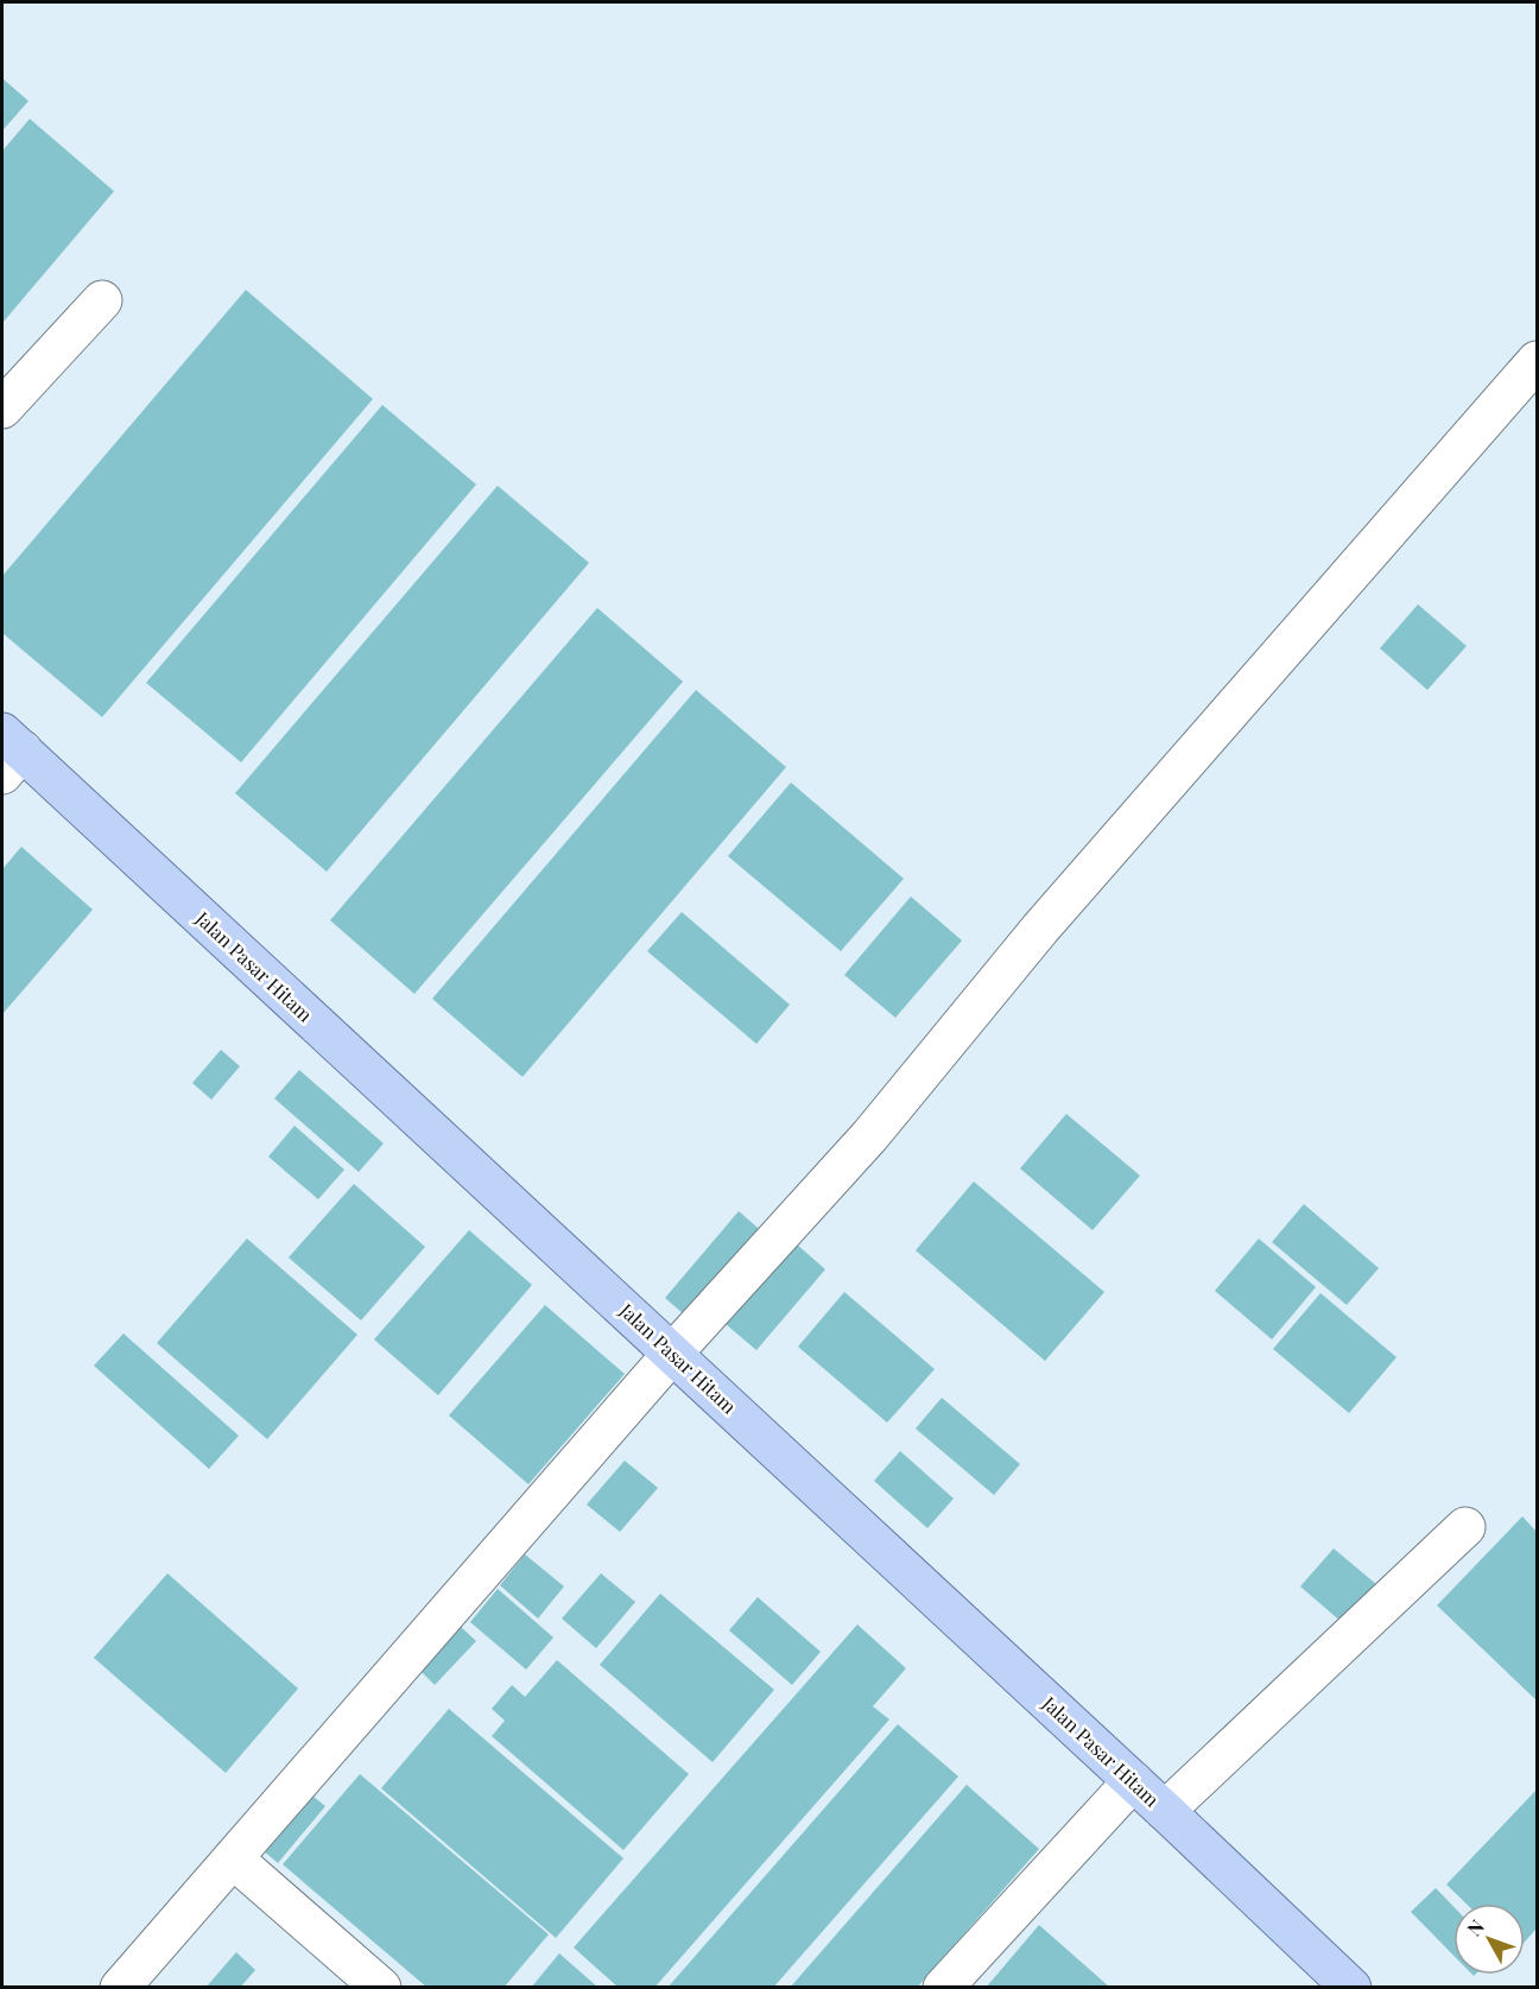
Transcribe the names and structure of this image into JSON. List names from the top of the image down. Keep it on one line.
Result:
{"streets":{"main road":["Jalan Pasar Hitam"]},"north":"top left"}
